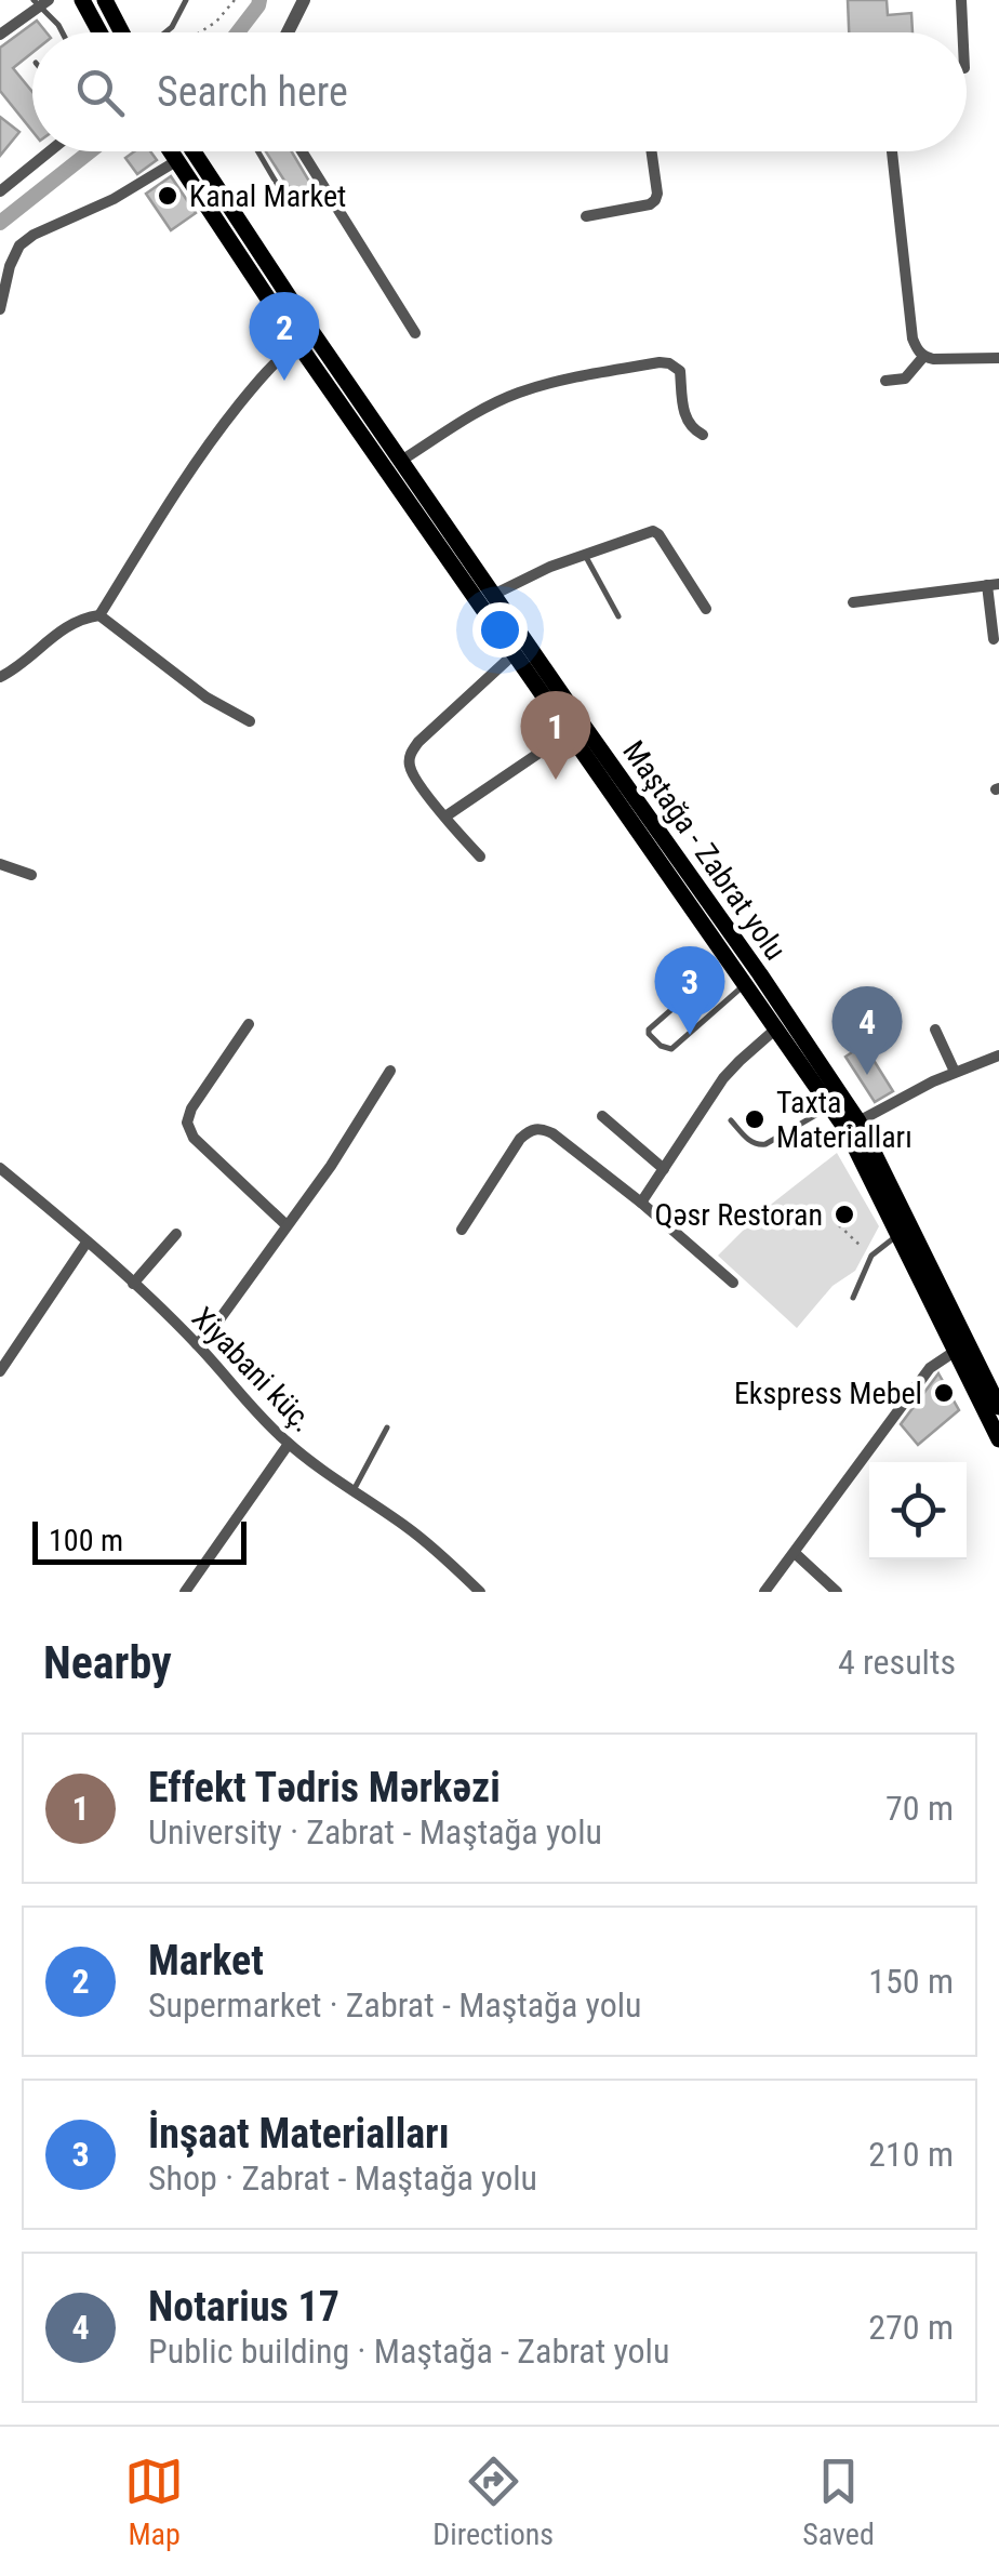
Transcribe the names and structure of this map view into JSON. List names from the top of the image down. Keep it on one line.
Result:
{"streets":{"main road":["Maştağa - Zabrat yolu"],"street":["Xiyabani küç."]},"places":["Kanal Market","Taxta Materialları","Qəsr Restoran","Ekspress Mebel"],"scale_bar":"100 m","page":{"search":"Search here","pins":["2","1","3","4"],"scale":"100 m","heading":["Nearby","4 results"],"list":[{"mark":"1","name":"Effekt Tədris Mərkəzi","note":"University · Zabrat - Maştağa yolu","value":"70 m"},{"mark":"2","name":"Market","note":"Supermarket · Zabrat - Maştağa yolu","value":"150 m"},{"mark":"3","name":"İnşaat Materialları","note":"Shop · Zabrat - Maştağa yolu","value":"210 m"},{"mark":"4","name":"Notarius 17","note":"Public building · Maştağa - Zabrat yolu","value":"270 m"}],"nav":["Map","Directions","Saved"]}}
